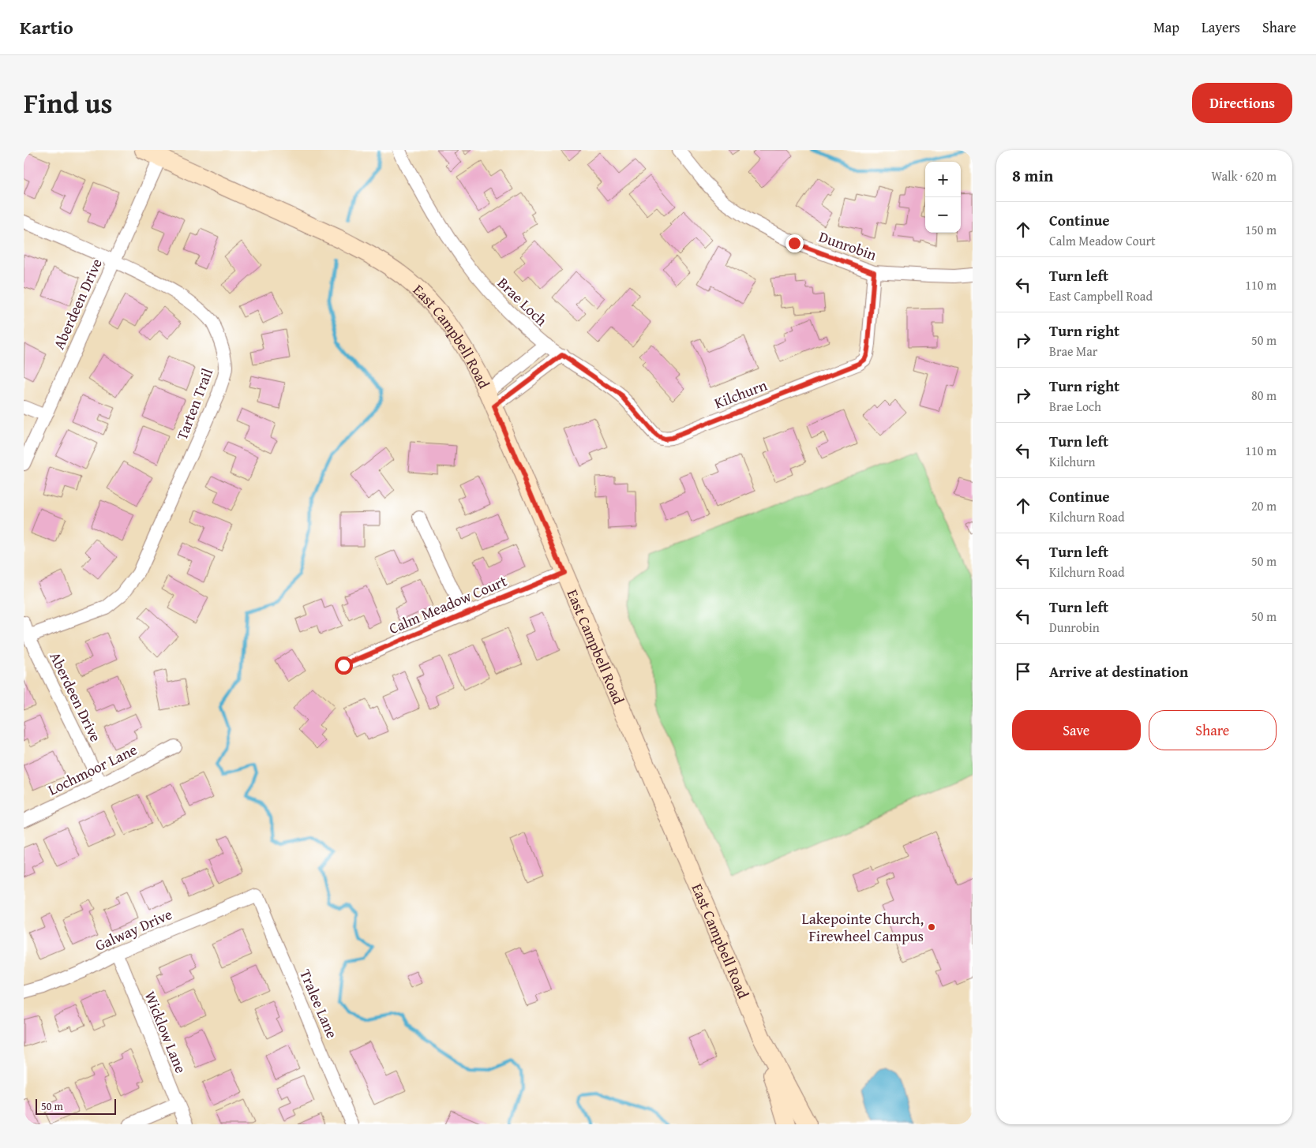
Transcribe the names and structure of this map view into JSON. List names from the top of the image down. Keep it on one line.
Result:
{"streets":{"main road":["East Campbell Road"],"street":["Dunrobin","Brae Loch","Aberdeen Drive","Kilchurn","Tarten Trail","Calm Meadow Court","Lochmoor Lane","Galway Drive","Tralee Lane","Wicklow Lane"]},"crossings":[["Dunrobin","Kilchurn"],["Brae Loch","Kilchurn"],["Aberdeen Drive","East Campbell Road"],["Aberdeen Drive","Tarten Trail"],["Aberdeen Drive","Lochmoor Lane"],["East Campbell Road","Calm Meadow Court"],["Galway Drive","Tralee Lane"],["Galway Drive","Wicklow Lane"]],"places":["Lakepointe Church, Firewheel Campus"],"scale_bar":"50 m","page":{"header":"Kartio","nav":["Map","Layers","Share"],"title":"Find us","buttons":["Directions",["Save","Share"]],"heading":["8 min","Walk · 620 m"],"map_buttons":["+","−"],"list":[["Continue","Calm Meadow Court","150 m"],["Turn left","East Campbell Road","110 m"],["Turn right","Brae Mar","50 m"],["Turn right","Brae Loch","80 m"],["Turn left","Kilchurn","110 m"],["Continue","Kilchurn Road","20 m"],["Turn left","Kilchurn Road","50 m"],["Turn left","Dunrobin","50 m"],"Arrive at destination"],"scale":"50 m"}}
